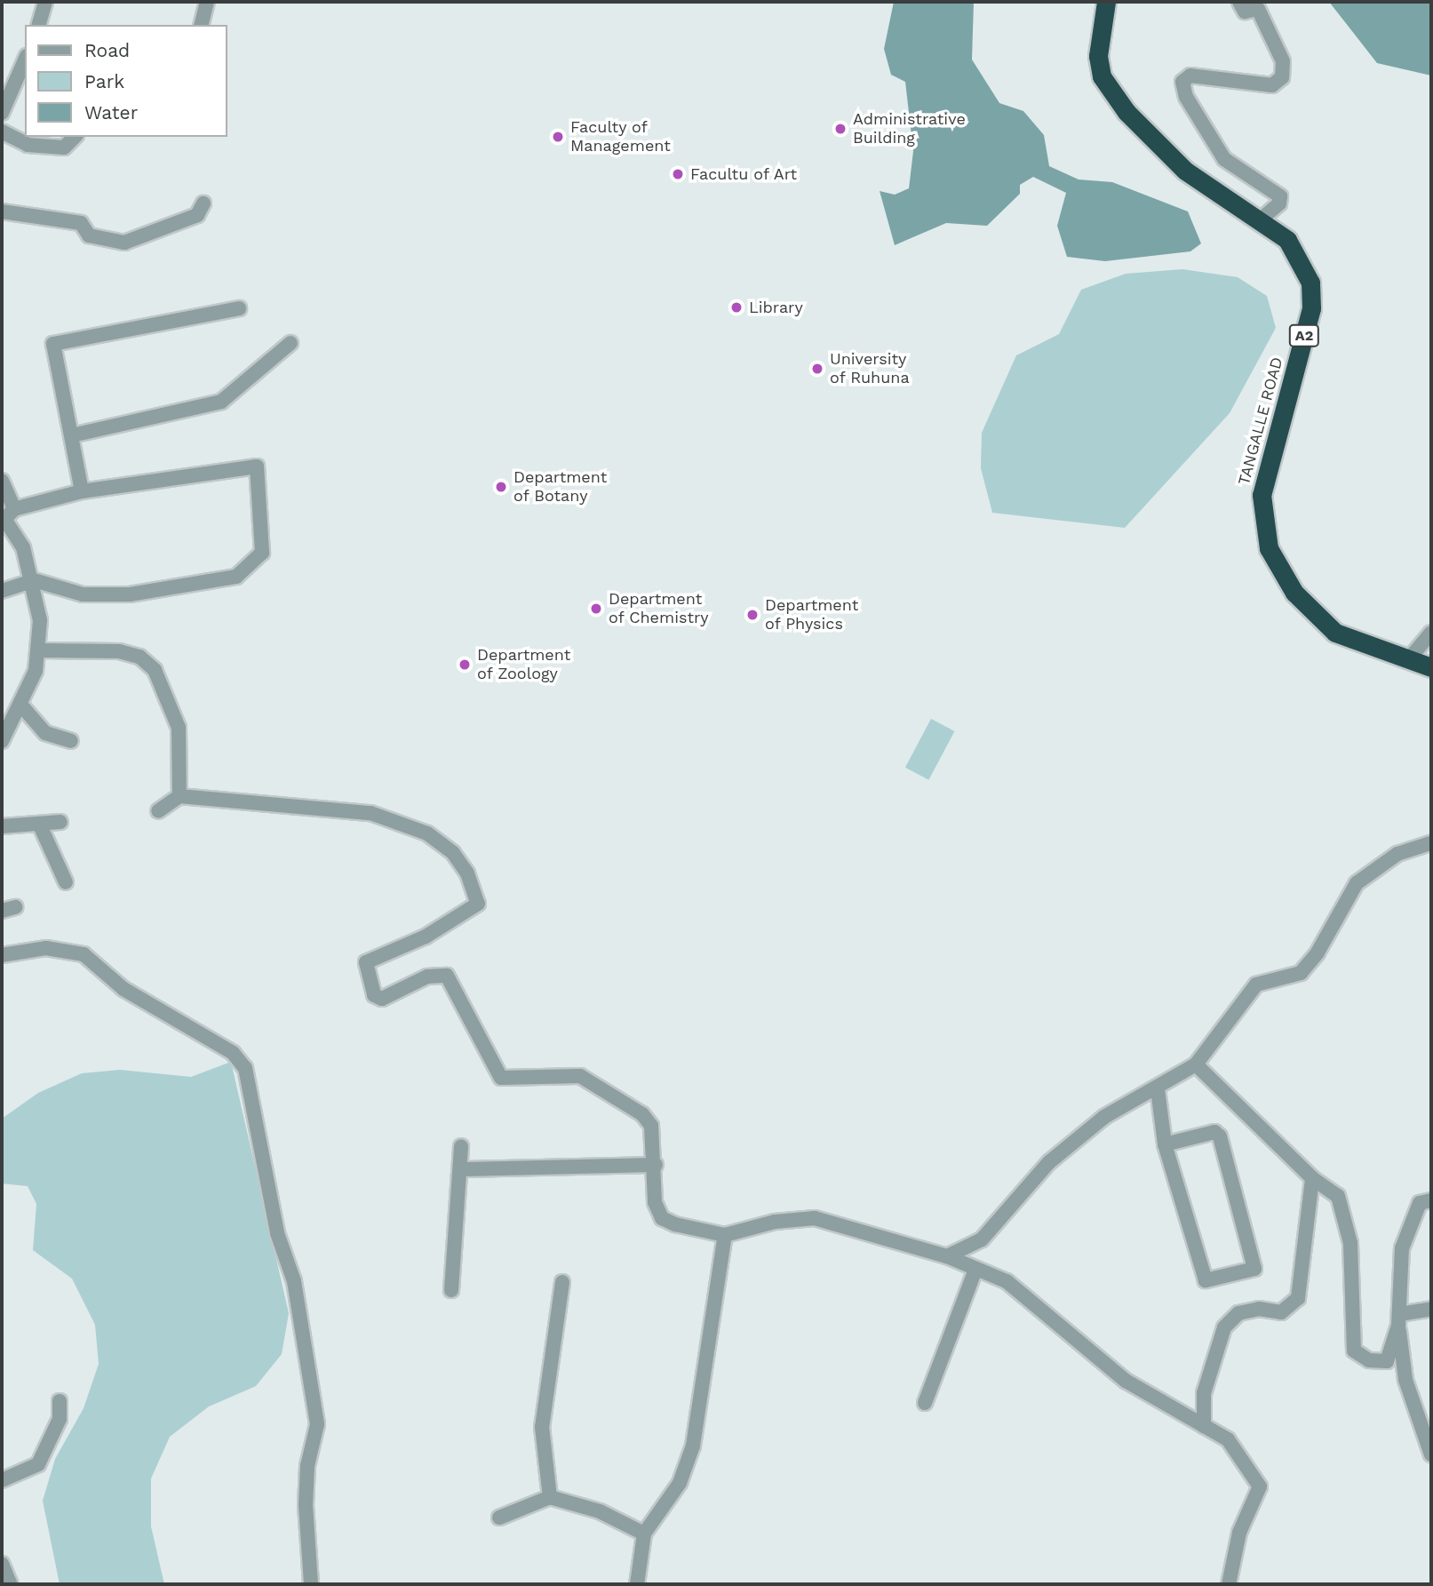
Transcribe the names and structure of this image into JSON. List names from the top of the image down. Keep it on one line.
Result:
{"streets":{"highway":["A2","TANGALLE ROAD"]},"places":["Administrative Building","Faculty of Management","Facultu of Art","Library","University of Ruhuna","Department of Botany","Department of Chemistry","Department of Physics","Department of Zoology"],"legend":["Road","Park","Water"]}
